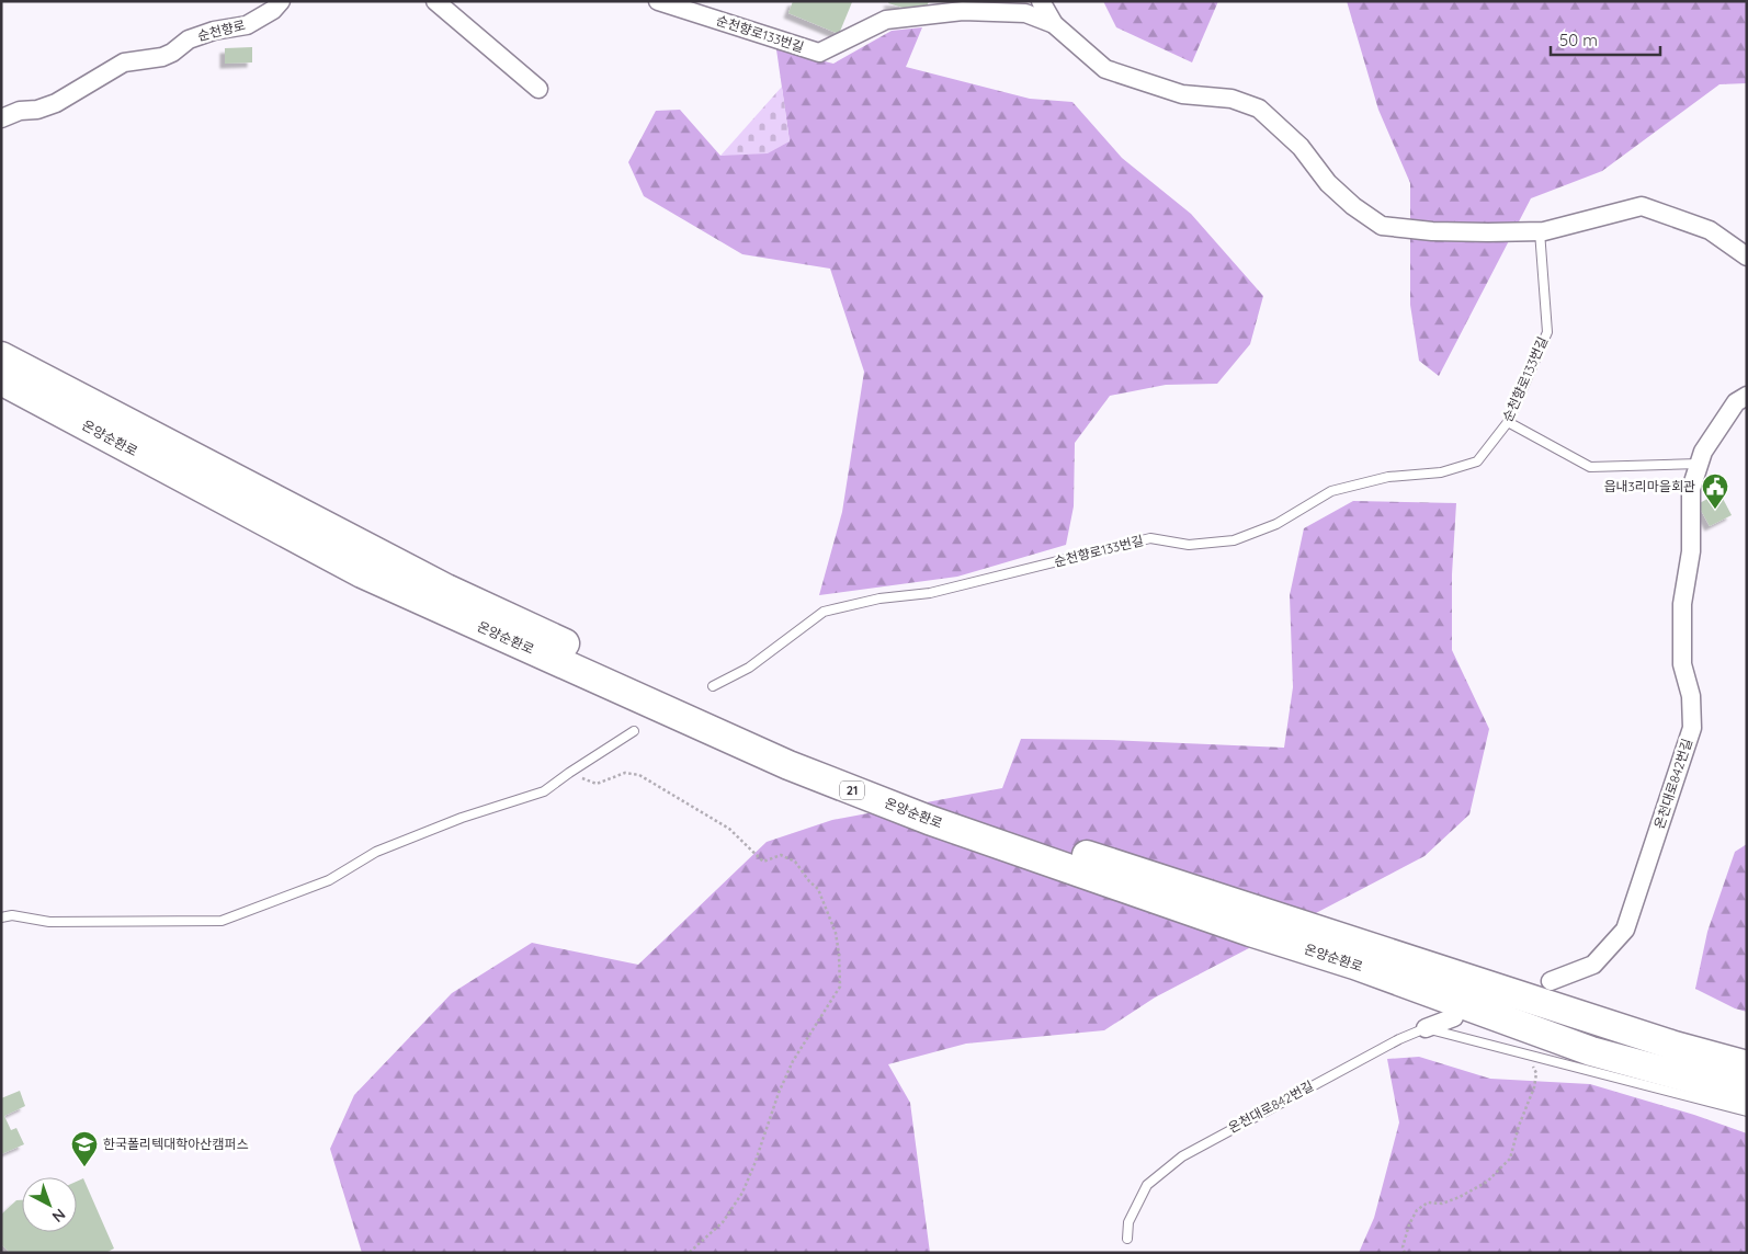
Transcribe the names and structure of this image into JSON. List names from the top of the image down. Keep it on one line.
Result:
{"streets":{"highway":["온양순환로","21"],"street":["순천향로","순천향로133번길","온천대로842번길"]},"places":{"public building":["읍내3리마을회관"],"school or university":["한국폴리텍대학아산캠퍼스"]},"scale_bar":"50 m","north":"bottom right"}
